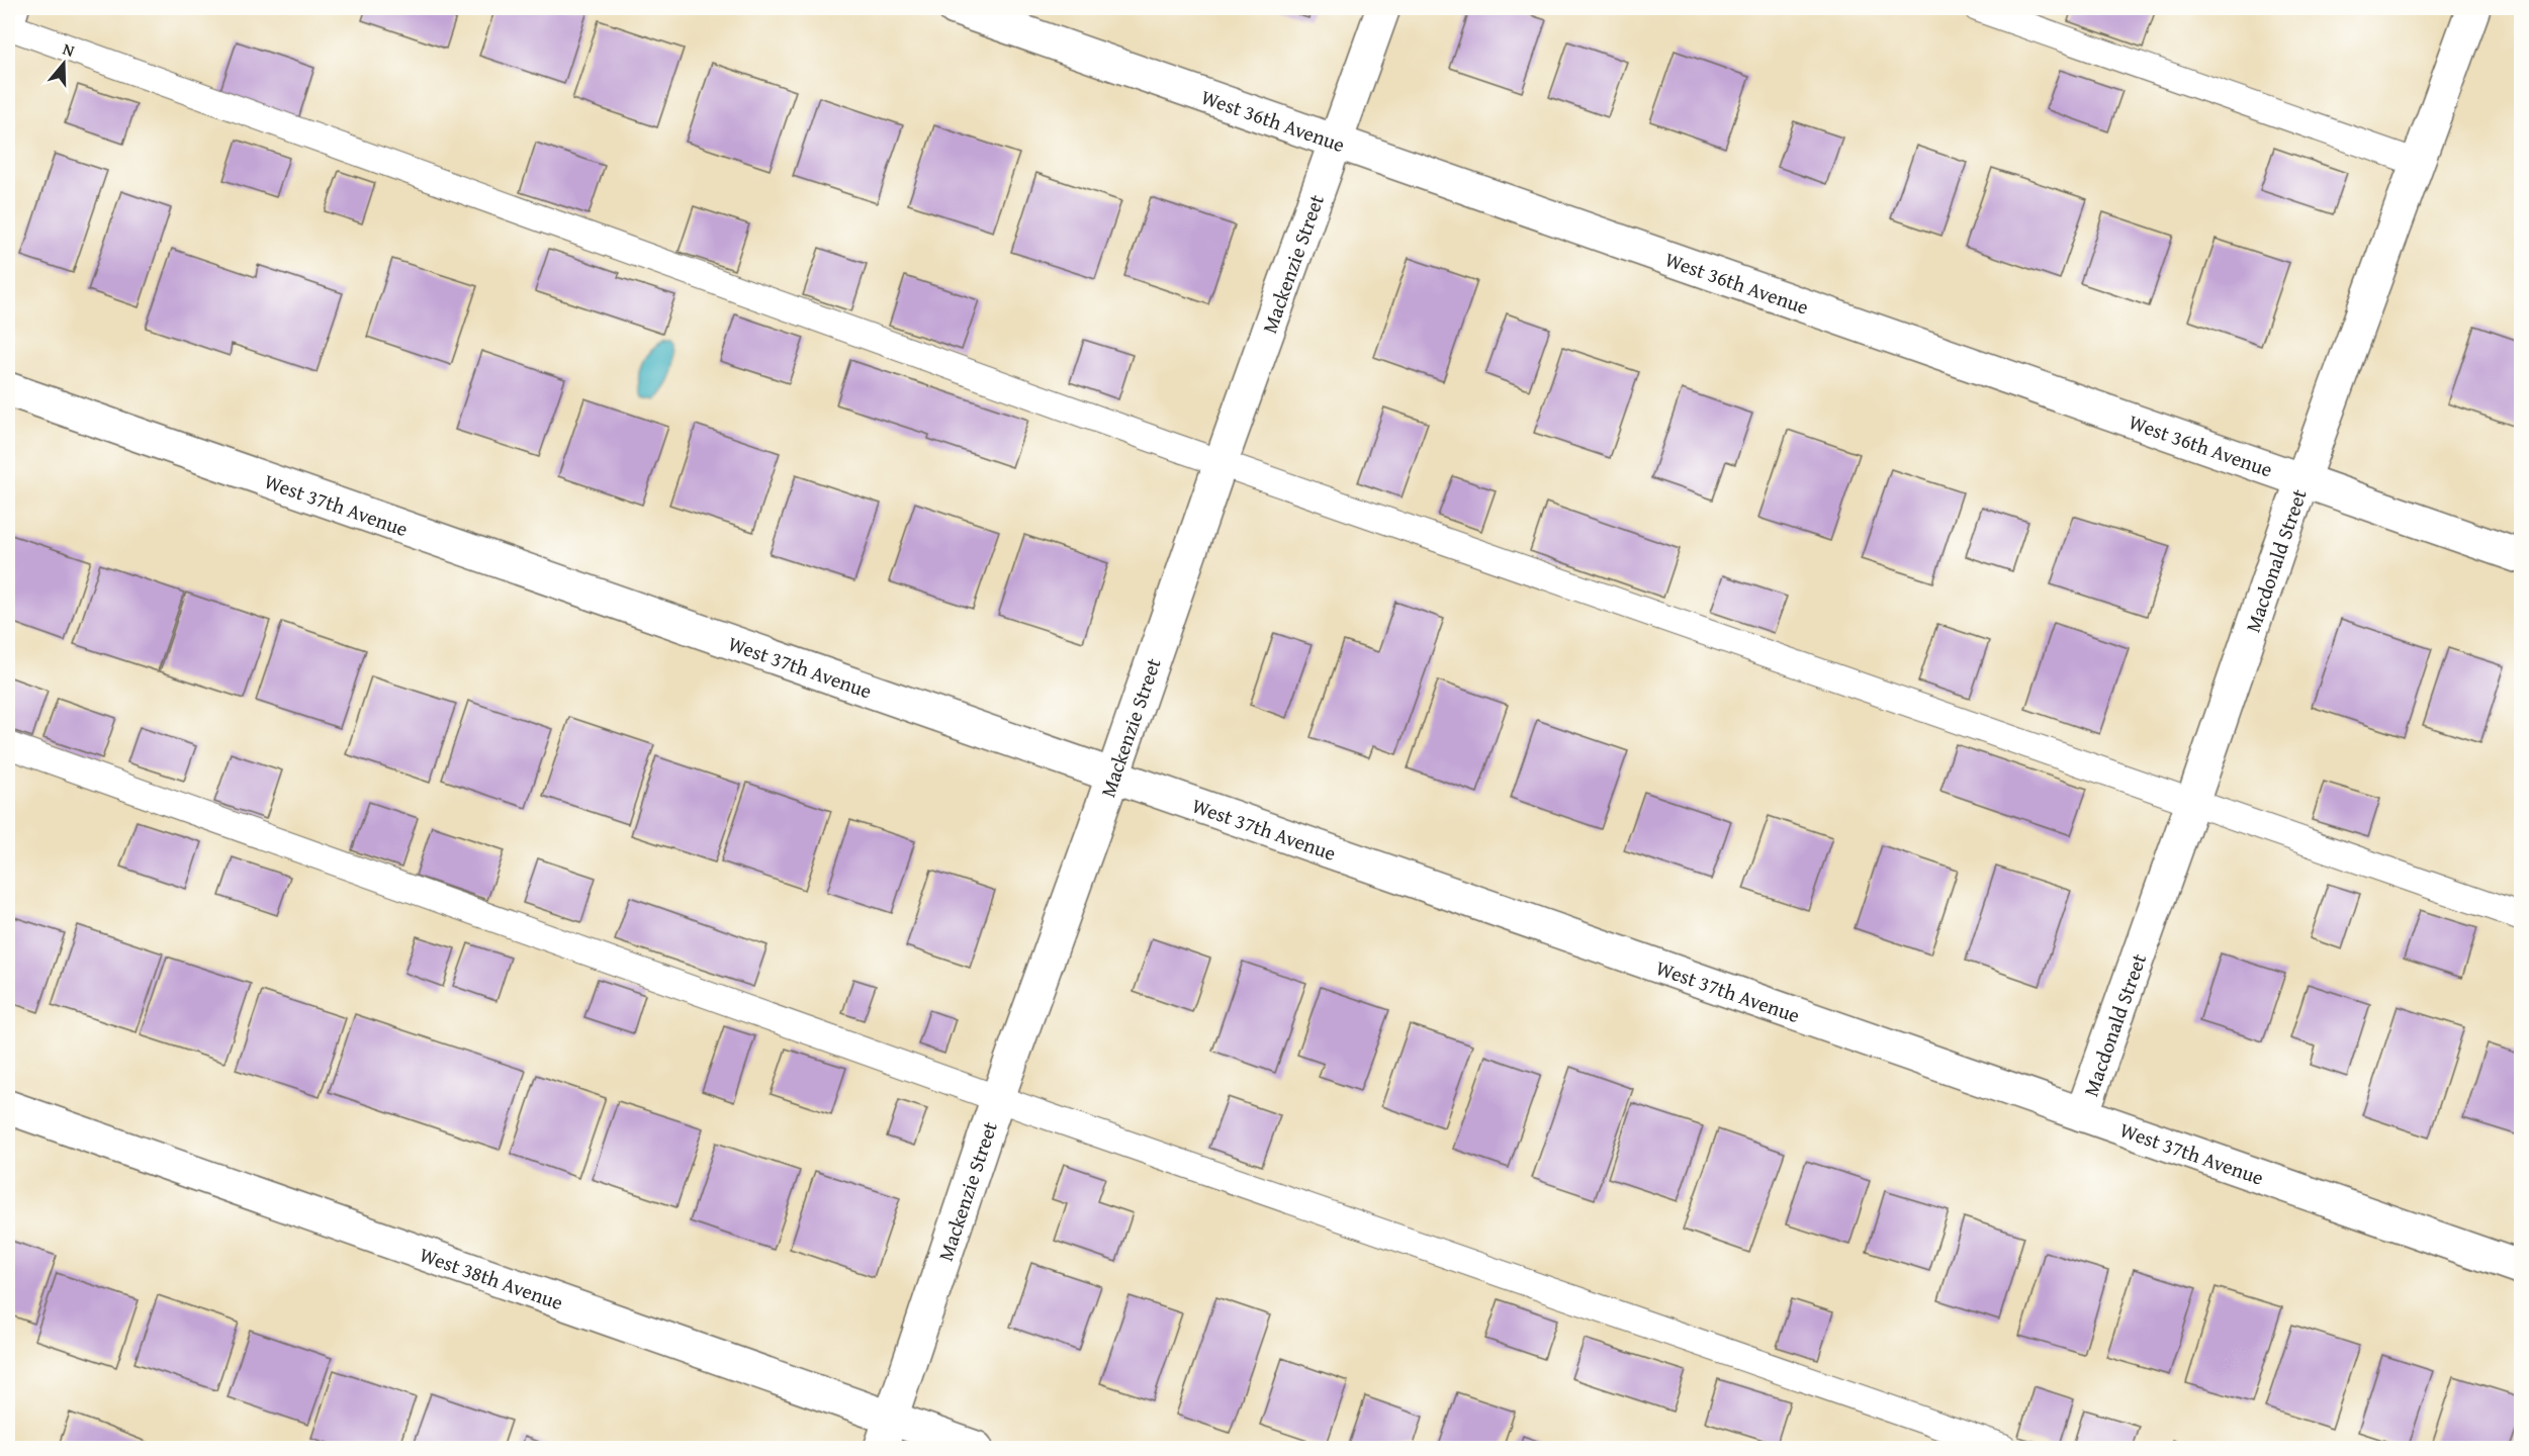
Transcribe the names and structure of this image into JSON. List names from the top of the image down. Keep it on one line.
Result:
{"streets":{"street":["West 36th Avenue","Mackenzie Street","West 37th Avenue","Macdonald Street","West 38th Avenue"]},"crossings":[["West 36th Avenue","Mackenzie Street"],["West 36th Avenue","Macdonald Street"],["Mackenzie Street","West 37th Avenue"],["Mackenzie Street","West 38th Avenue"],["West 37th Avenue","Macdonald Street"]],"north":"top"}
